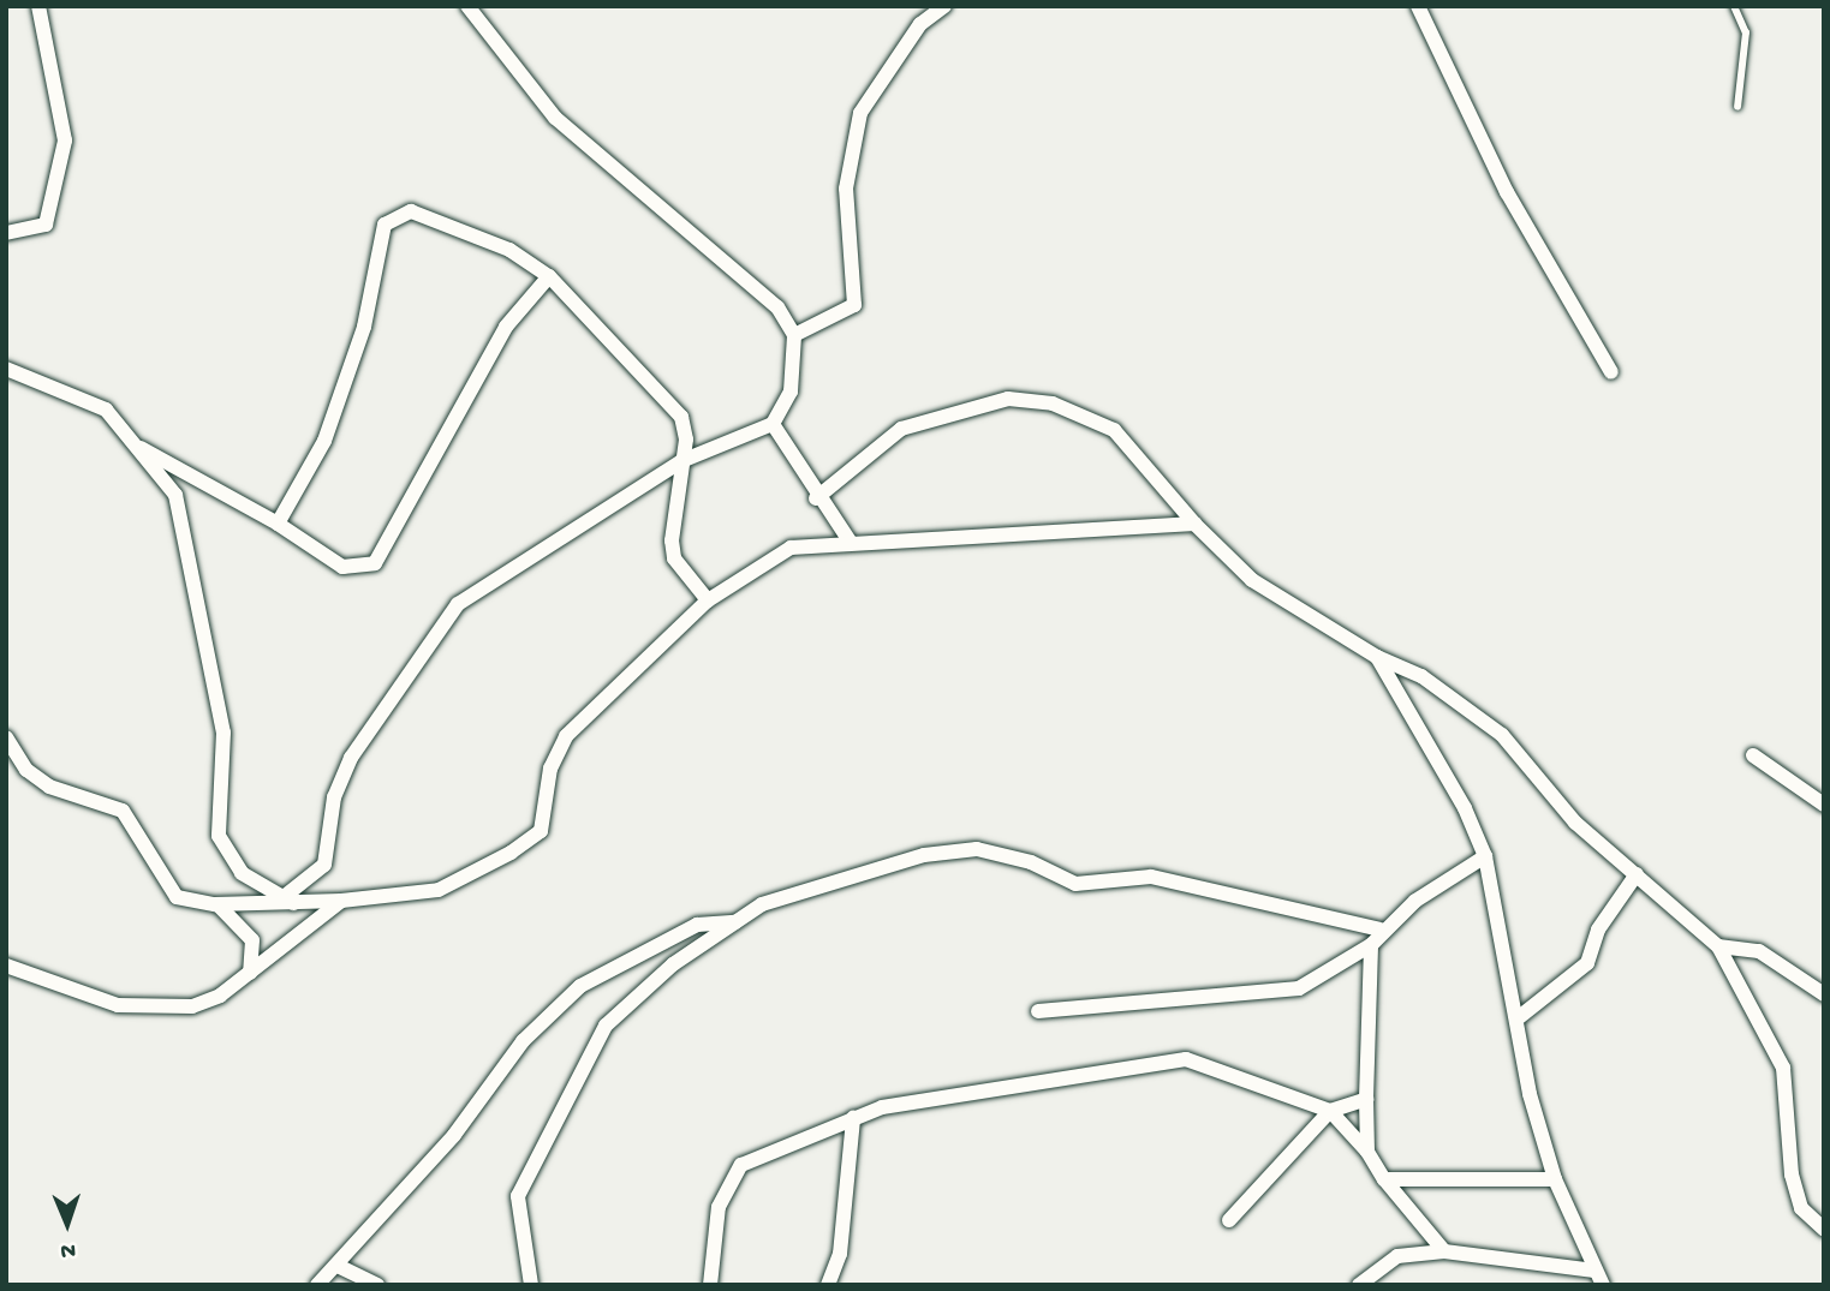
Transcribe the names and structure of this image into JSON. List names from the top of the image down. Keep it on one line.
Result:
{"north":"bottom"}
